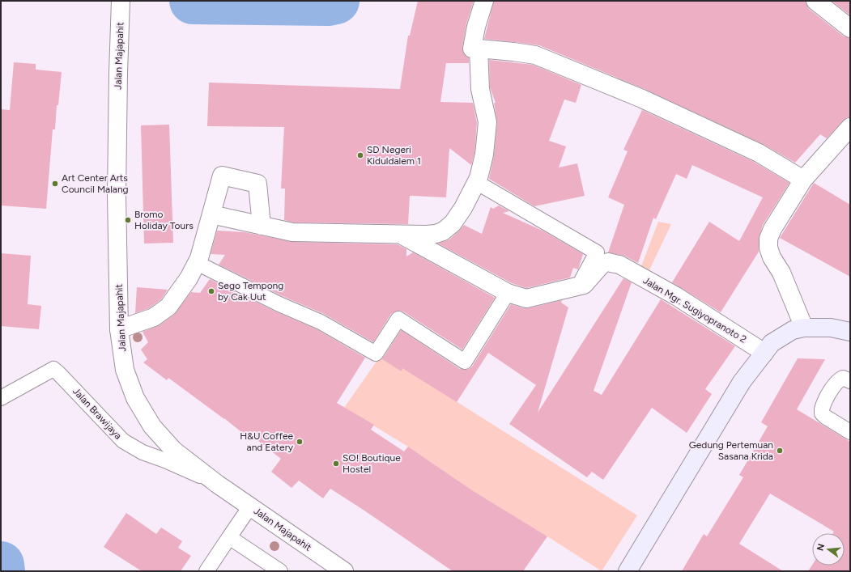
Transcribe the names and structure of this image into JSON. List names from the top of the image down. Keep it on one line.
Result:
{"streets":{"street":["Jalan Majapahit","Jalan Mgr. Sugiyopranoto 2"],"lane":["Jalan Brawijaya"]},"crossings":[["Jalan Majapahit","Jalan Brawijaya"]],"places":["SD Negeri Kiduldalem 1","Art Center Arts Council Malang","Bromo Holiday Tours","Sego Tempong by Cak Uut","H&U Coffee and Eatery","Gedung Pertemuan Sasana Krida","SO! Boutique Hostel"],"north":"left"}
